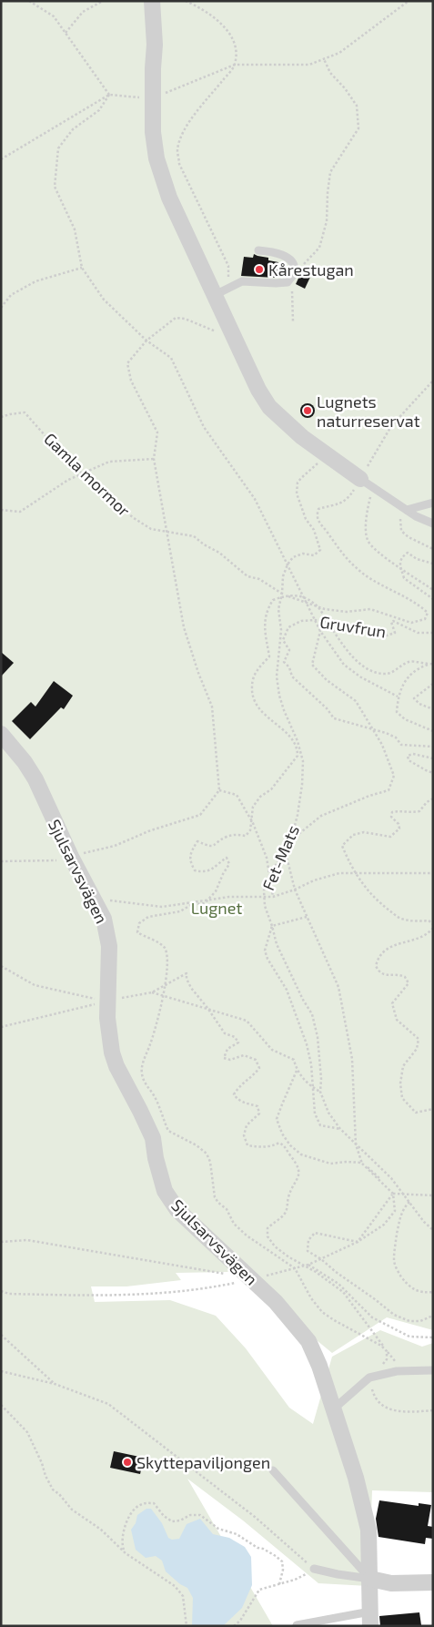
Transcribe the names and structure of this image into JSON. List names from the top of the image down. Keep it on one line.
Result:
{"streets":{"street":["Sjulsarvsvägen"],"path":["Gamla mormor","Gruvfrun","Fet-Mats"]},"crossings":[["Gamla mormor","Fet-Mats"]],"parks":["Lugnet"],"places":["Kårestugan","Lugnets naturreservat","Skyttepaviljongen"]}
